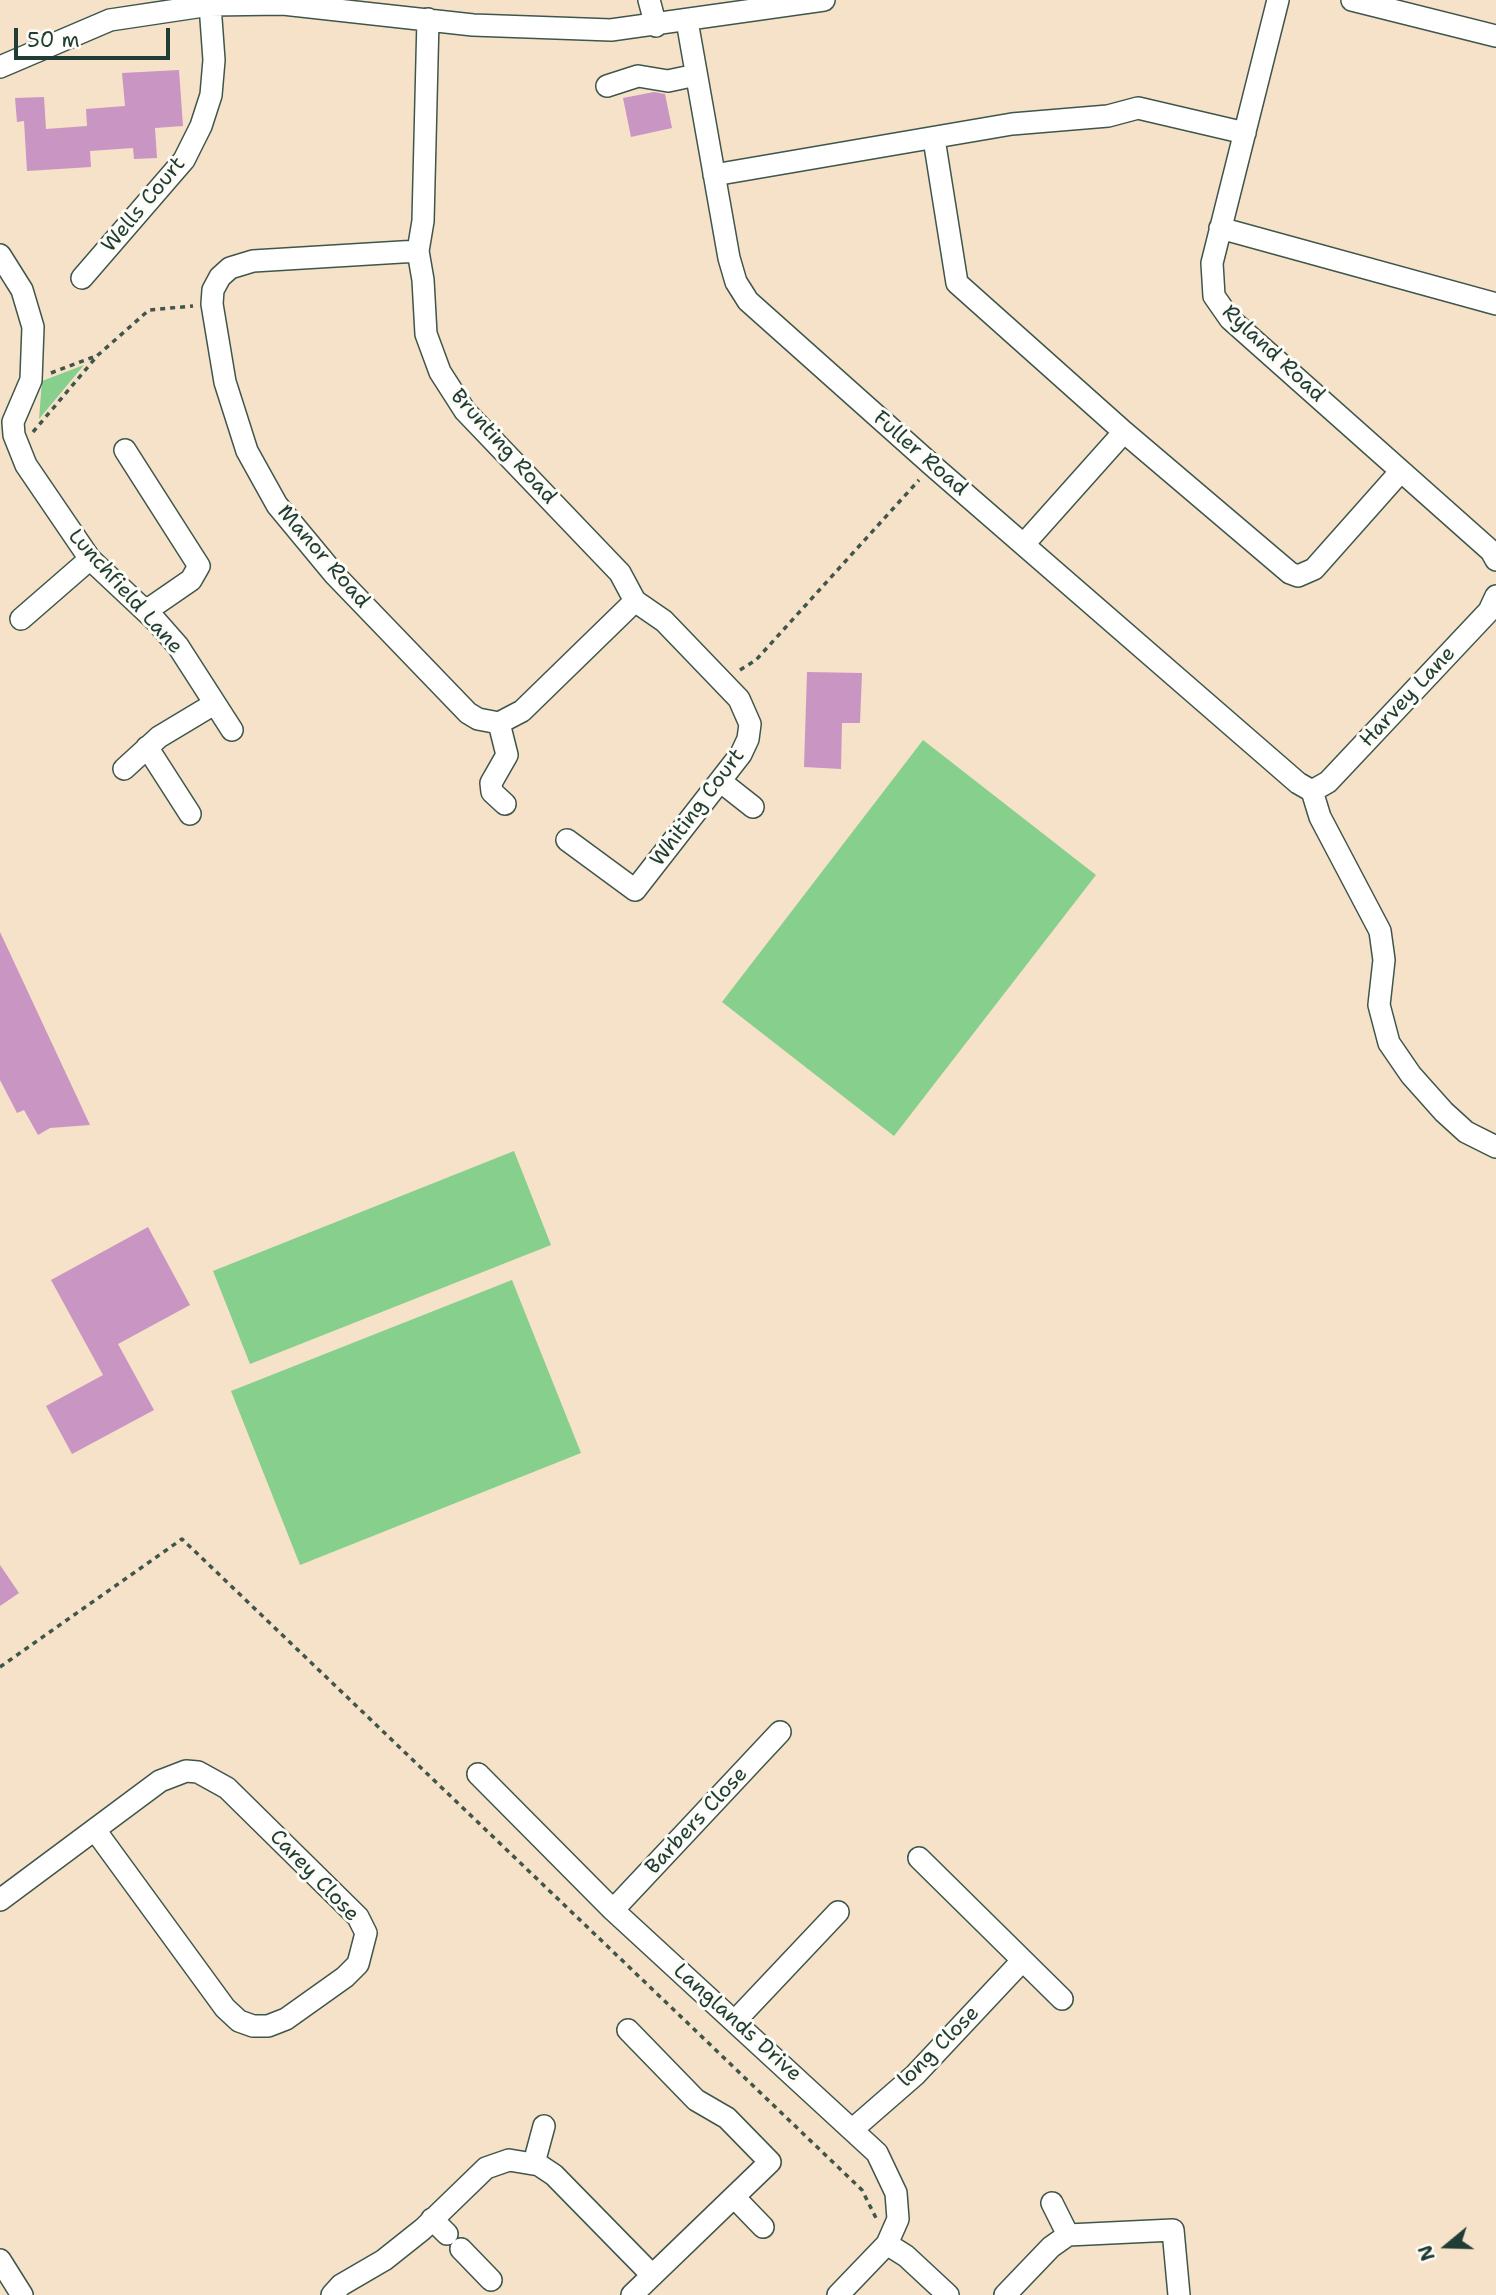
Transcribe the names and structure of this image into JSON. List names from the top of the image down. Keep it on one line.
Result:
{"streets":{"street":["Wells Court","Ryland Road","Brunting Road","Fuller Road","Manor Road","Lunchfield Lane","Harvey Lane","Whiting Court","Barbers Close","Carey Close","Langlands Drive","long Close"]},"crossings":[["Brunting Road","Manor Road"],["Brunting Road","Whiting Court"],["Fuller Road","Harvey Lane"],["Barbers Close","Langlands Drive"],["Langlands Drive","long Close"]],"scale_bar":"50 m","north":"left"}
